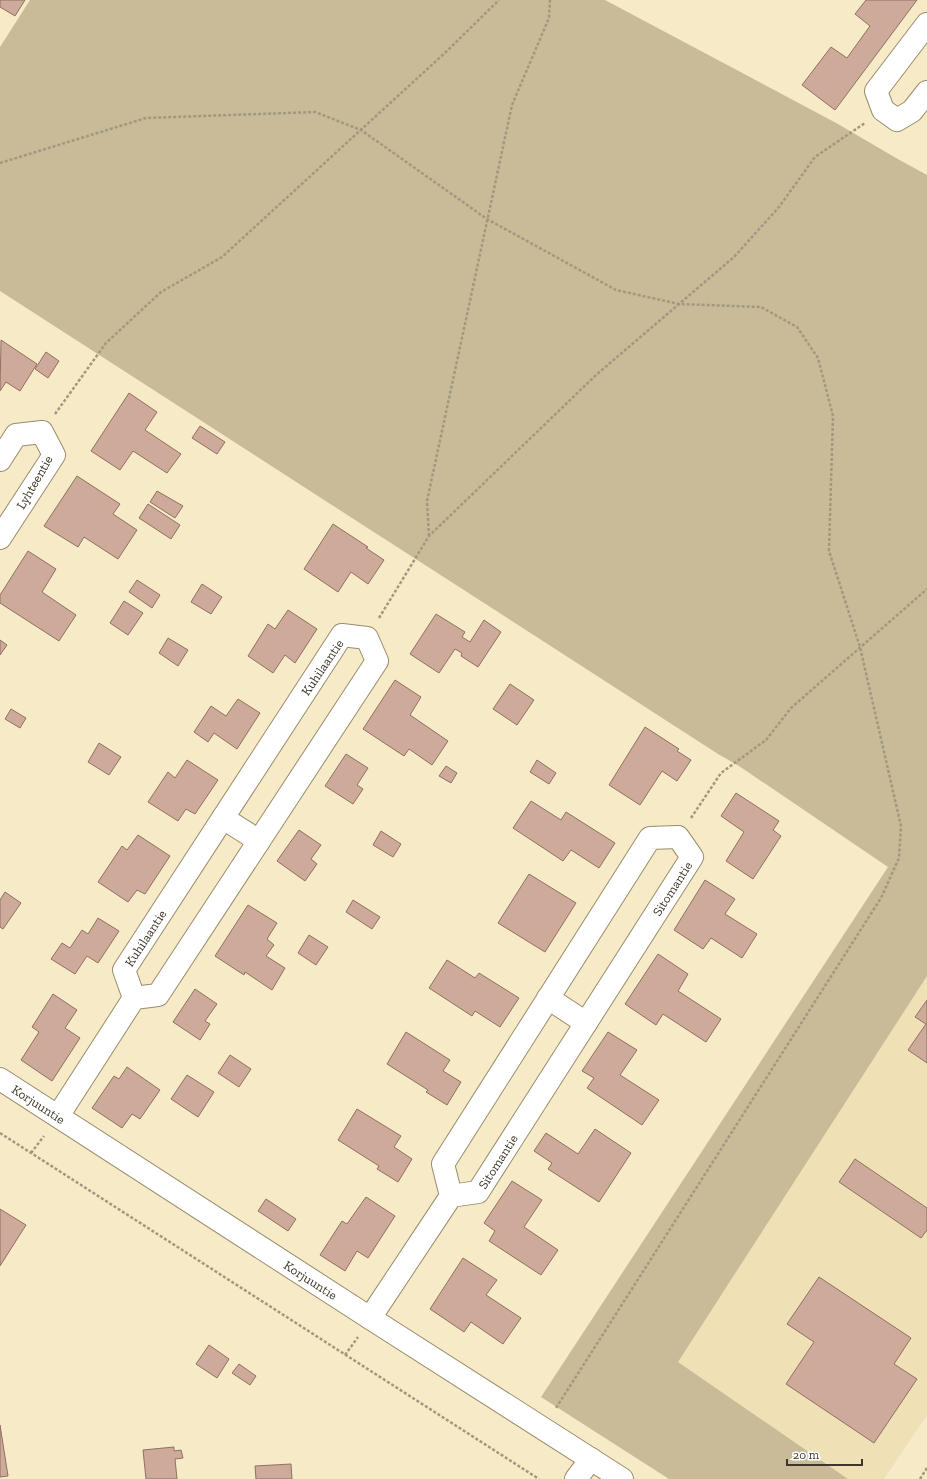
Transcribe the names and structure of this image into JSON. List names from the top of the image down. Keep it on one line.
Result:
{"streets":{"street":["Lyhteentie","Kuhilaantie","Sitomantie","Korjuuntie"]},"scale_bar":"20 m"}
